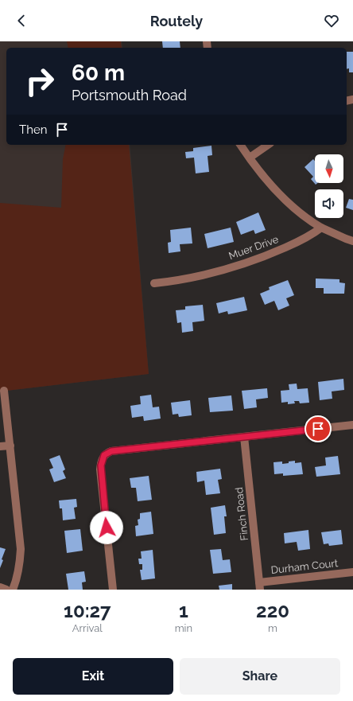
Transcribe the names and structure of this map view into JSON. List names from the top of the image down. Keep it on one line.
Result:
{"streets":{"street":["Muer Drive","Finch Road","Durham Court"]},"crossings":[["Finch Road","Durham Court"]],"north":"bottom","page":{"header":"Routely","turn":["60 m","Portsmouth Road"],"then":"Then","eta":["10:27","Arrival","1","min","220","m"],"buttons":["Exit","Share"]}}
